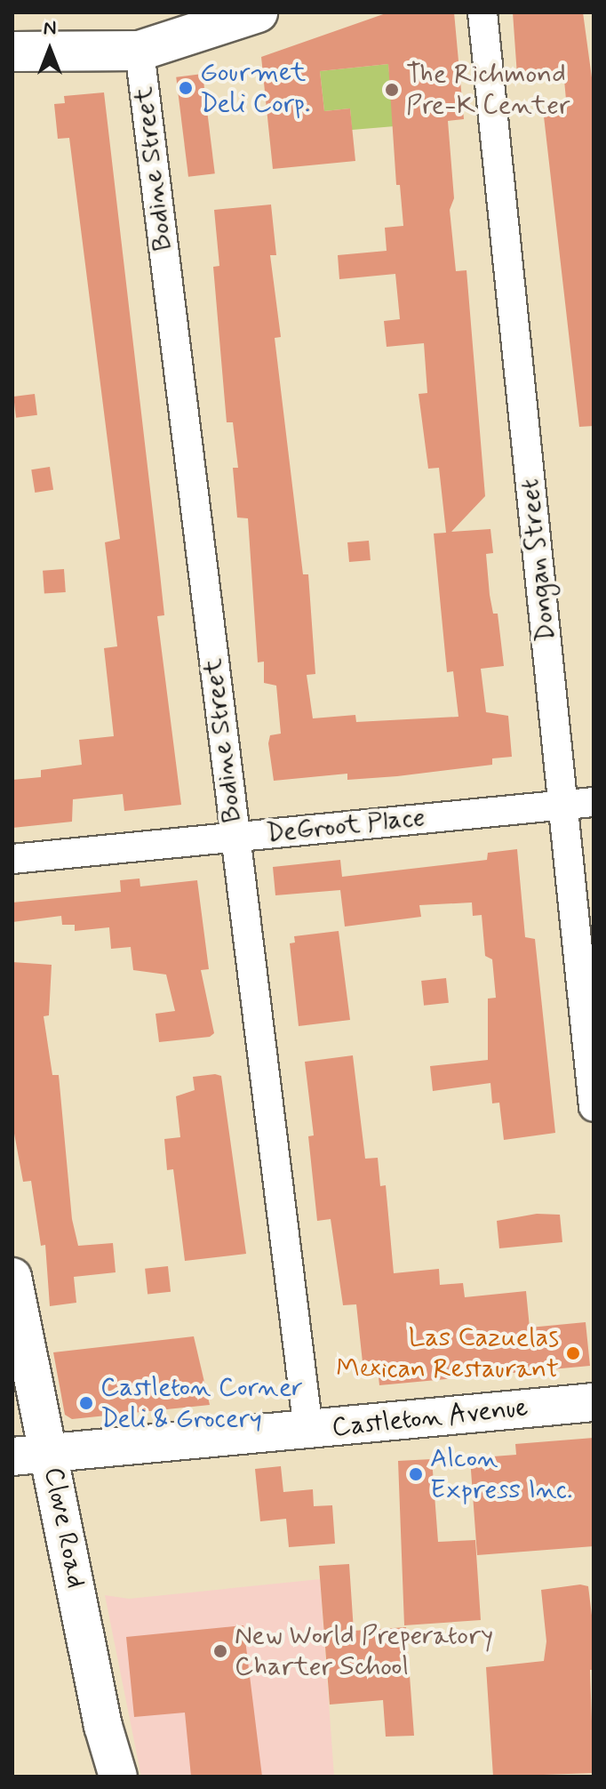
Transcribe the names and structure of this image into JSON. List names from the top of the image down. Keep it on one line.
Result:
{"streets":{"street":["Bodine Street","Dongan Street","DeGroot Place","Castleton Avenue","Clove Road"]},"crossings":[["Bodine Street","DeGroot Place"],["Bodine Street","Castleton Avenue"],["Dongan Street","DeGroot Place"],["Castleton Avenue","Clove Road"]],"places":["Gourmet Deli Corp.","The Richmond Pre-K Center","Las Cazuelas Mexican Restaurant","Castleton Corner Deli & Grocery","Alcon Express Inc.","New World Preperatory Charter School"],"north":"top"}
